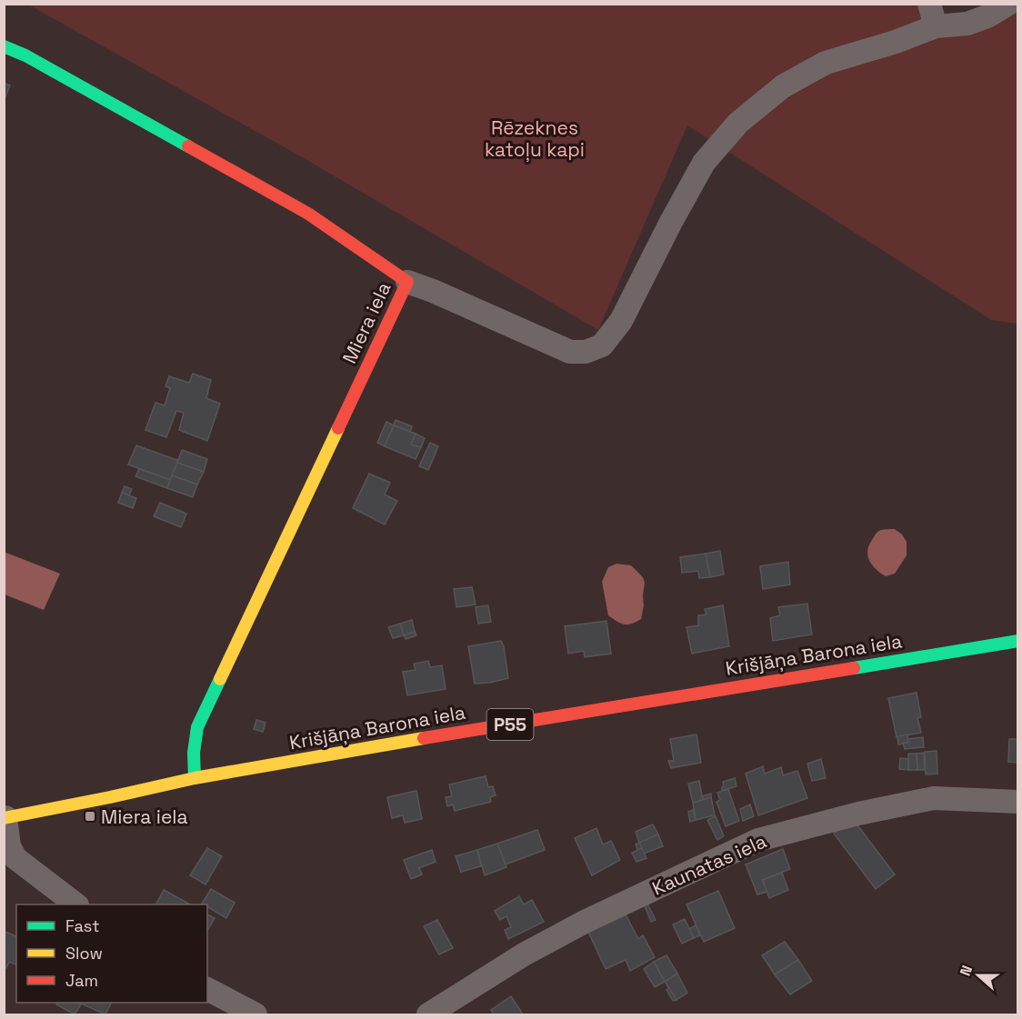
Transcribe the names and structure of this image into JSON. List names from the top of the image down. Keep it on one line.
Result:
{"streets":{"main road":["Miera iela","Krišjāņa Barona iela","P55"],"street":["Kaunatas iela"]},"crossings":[["Miera iela","Krišjāņa Barona iela"]],"parks":["Rēzeknes katoļu kapi"],"places":{"transit":["Miera iela"]},"legend":["Fast","Slow","Jam"],"north":"left"}
